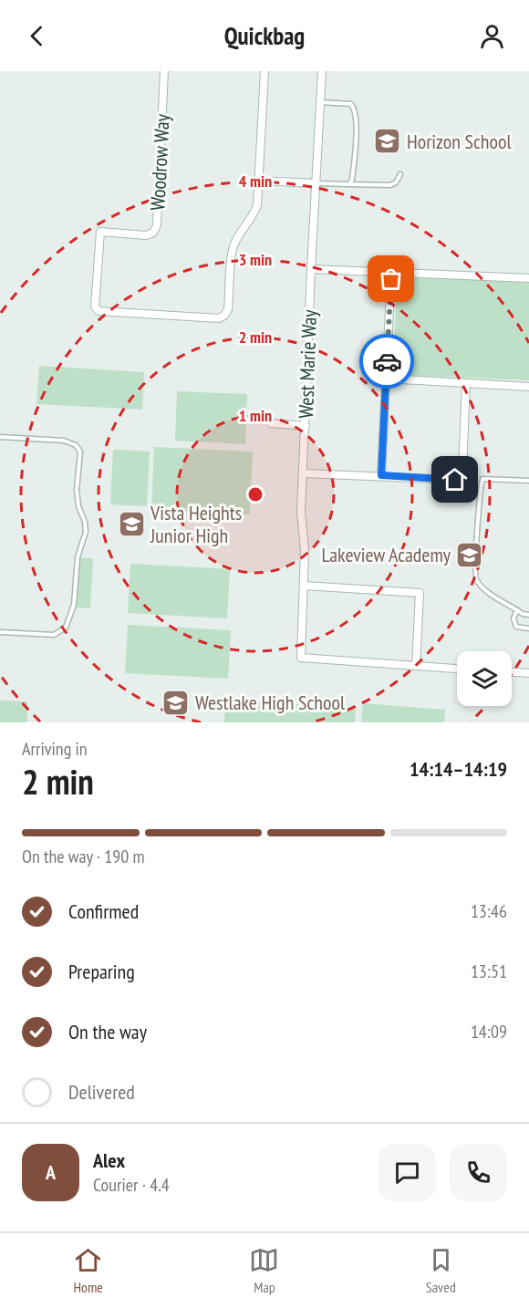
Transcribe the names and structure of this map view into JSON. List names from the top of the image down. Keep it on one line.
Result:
{"streets":{"street":["Woodrow Way","West Marie Way"]},"places":{"school or university":["Horizon School","Vista Heights Junior High","Lakeview Academy","Westlake High School"]},"page":{"header":"Quickbag","heading":["2 min","Arriving in","14:14–14:19"],"panel":["Alex","Courier · 4.4"],"bar":"On the way · 190 m","list":[["Confirmed","13:46"],["Preparing","13:51"],["On the way","14:09"],"Delivered"],"round":"A","tabs":["Home","Map","Saved"]},"rings":["4 min","3 min","2 min","1 min"]}
